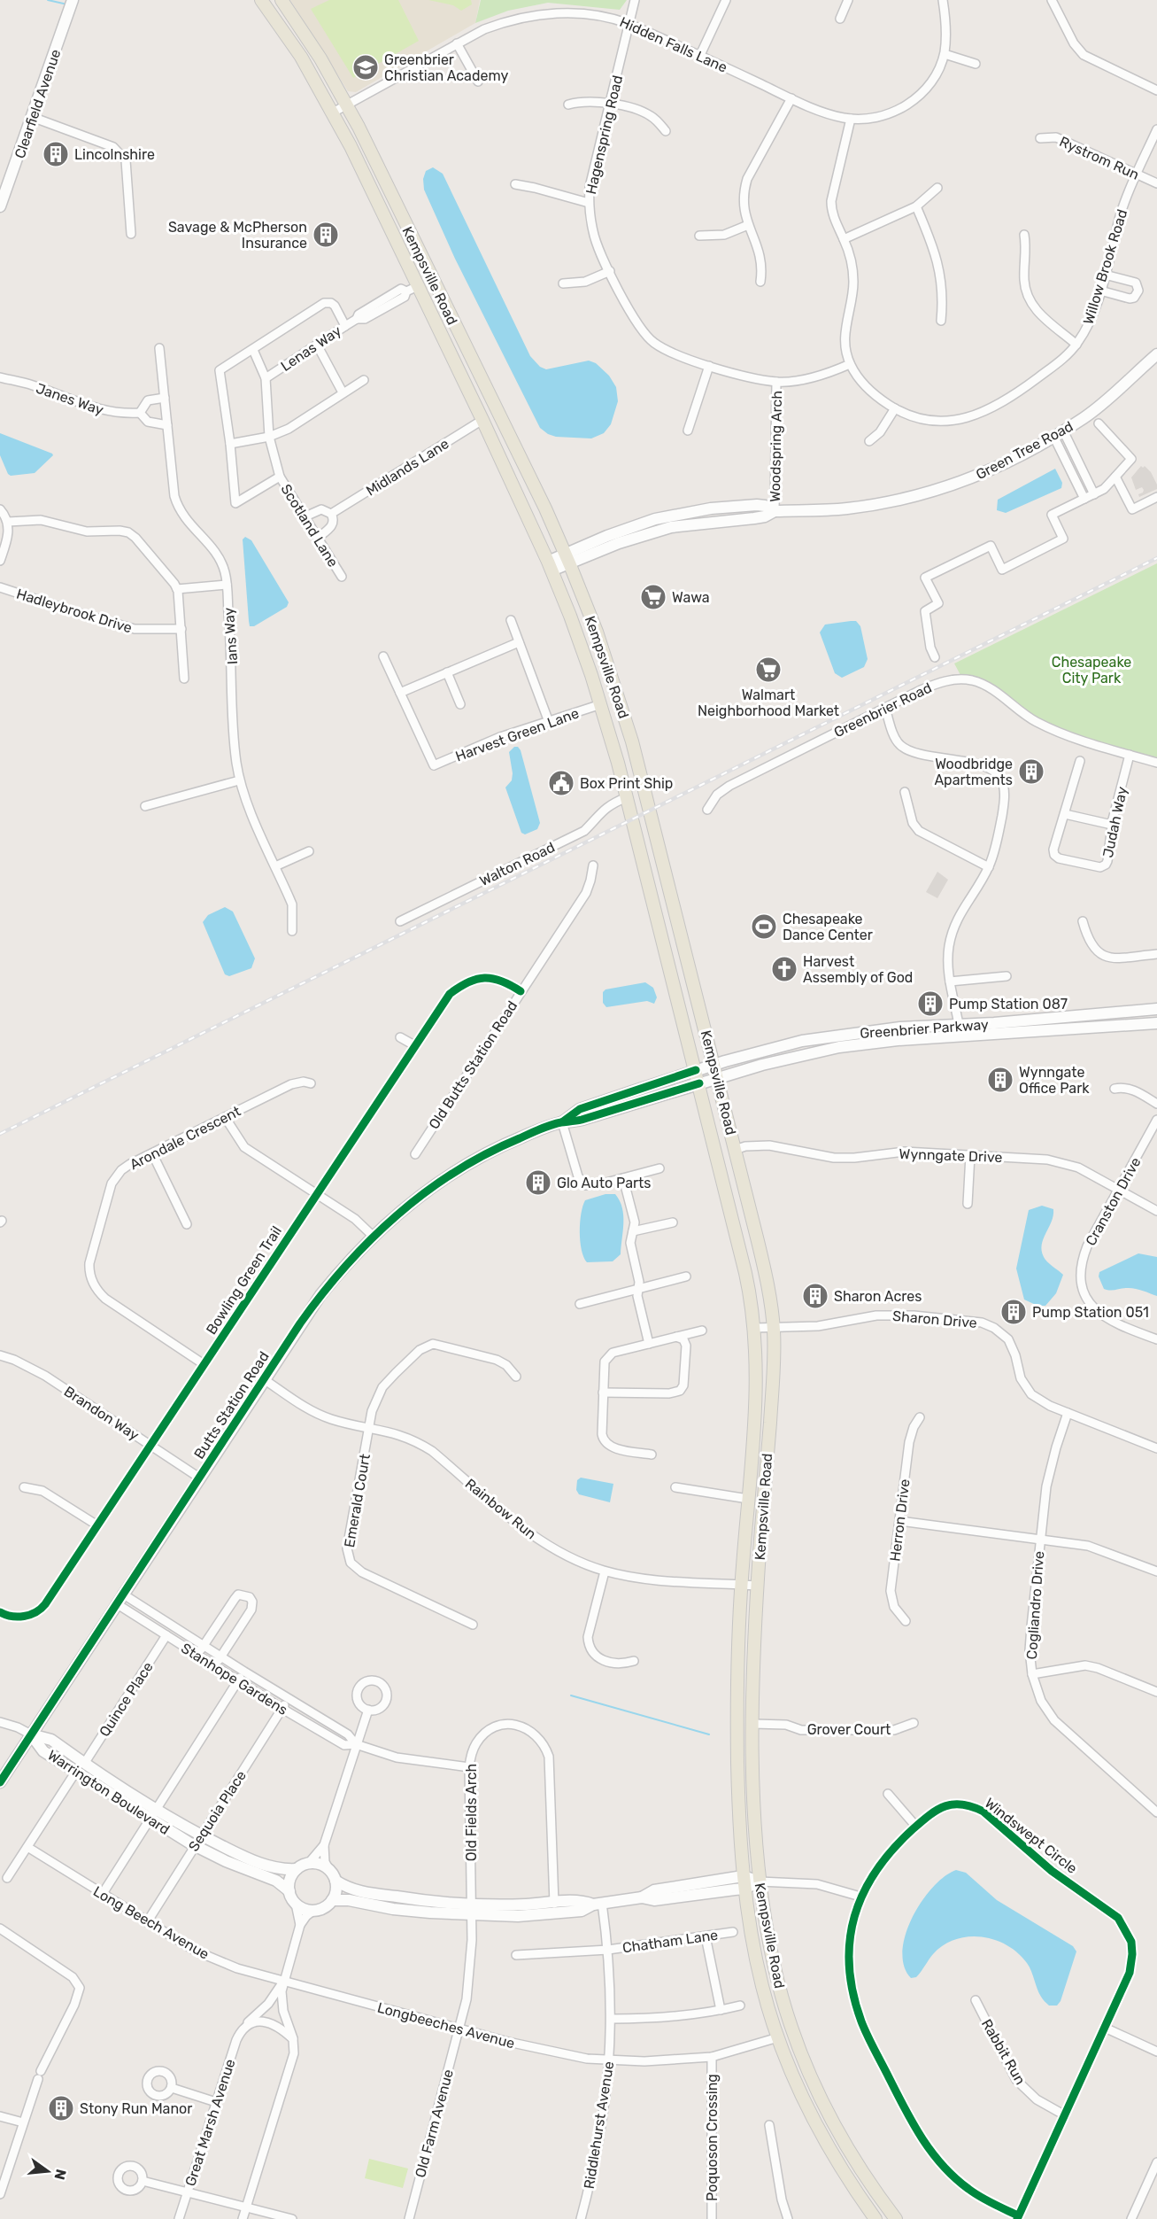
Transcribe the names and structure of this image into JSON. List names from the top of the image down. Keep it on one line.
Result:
{"streets":{"main road":["Kempsville Road"],"street":["Hidden Falls Lane","Clearfield Avenue","Hagenspring Road","Rystrom Run","Willow Brook Road","Lenas Way","Janes Way","Woodspring Arch","Green Tree Road","Midlands Lane","Scotland Lane","Hadleybrook Drive","Ians Way","Greenbrier Road","Harvest Green Lane","Judah Way","Walton Road","Greenbrier Parkway","Old Butts Station Road","Arondale Crescent","Wynngate Drive","Cranston Drive","Bowling Green Trail","Sharon Drive","Butts Station Road","Brandon Way","Emerald Court","Rainbow Run","Herron Drive","Cogliandro Drive","Stanhope Gardens","Quince Place","Grover Court","Warrington Boulevard","Sequoia Place","Old Fields Arch","Windswept Circle","Long Beech Avenue","Chatham Lane","Longbeeches Avenue","Rabbit Run","Great Marsh Avenue","Old Farm Avenue","Riddlehurst Avenue","Poquoson Crossing"]},"crossings":[["Hidden Falls Lane","Hagenspring Road"],["Hidden Falls Lane","Willow Brook Road"],["Hidden Falls Lane","Kempsville Road"],["Hagenspring Road","Willow Brook Road"],["Hagenspring Road","Woodspring Arch"],["Rystrom Run","Willow Brook Road"],["Kempsville Road","Lenas Way"],["Kempsville Road","Green Tree Road"],["Kempsville Road","Midlands Lane"],["Kempsville Road","Harvest Green Lane"],["Kempsville Road","Walton Road"],["Kempsville Road","Greenbrier Parkway"],["Kempsville Road","Wynngate Drive"],["Kempsville Road","Sharon Drive"],["Kempsville Road","Butts Station Road"],["Kempsville Road","Rainbow Run"],["Kempsville Road","Grover Court"],["Kempsville Road","Longbeeches Avenue"],["Lenas Way","Scotland Lane"],["Janes Way","Ians Way"],["Woodspring Arch","Green Tree Road"],["Midlands Lane","Scotland Lane"],["Greenbrier Road","Judah Way"],["Greenbrier Parkway","Butts Station Road"],["Old Butts Station Road","Bowling Green Trail"],["Arondale Crescent","Bowling Green Trail"],["Wynngate Drive","Cranston Drive"],["Bowling Green Trail","Brandon Way"],["Sharon Drive","Cogliandro Drive"],["Butts Station Road","Brandon Way"],["Butts Station Road","Rainbow Run"],["Butts Station Road","Stanhope Gardens"],["Butts Station Road","Warrington Boulevard"],["Emerald Court","Rainbow Run"],["Stanhope Gardens","Quince Place"],["Stanhope Gardens","Sequoia Place"],["Stanhope Gardens","Old Fields Arch"],["Quince Place","Warrington Boulevard"],["Warrington Boulevard","Sequoia Place"],["Warrington Boulevard","Great Marsh Avenue"],["Sequoia Place","Long Beech Avenue"],["Old Fields Arch","Longbeeches Avenue"],["Old Fields Arch","Old Farm Avenue"],["Windswept Circle","Rabbit Run"],["Long Beech Avenue","Longbeeches Avenue"],["Long Beech Avenue","Great Marsh Avenue"],["Chatham Lane","Riddlehurst Avenue"],["Longbeeches Avenue","Great Marsh Avenue"],["Longbeeches Avenue","Old Farm Avenue"],["Longbeeches Avenue","Riddlehurst Avenue"],["Longbeeches Avenue","Poquoson Crossing"]],"parks":["Chesapeake City Park"],"places":{"school or university":["Greenbrier Christian Academy"],"building":["Lincolnshire","Savage & McPherson Insurance","Woodbridge Apartments","Pump Station 087","Wynngate Office Park","Glo Auto Parts","Sharon Acres","Pump Station 051","Stony Run Manor"],"supermarket":["Wawa","Walmart Neighborhood Market"],"public building":["Box Print Ship"],"sports":["Chesapeake Dance Center"],"church":["Harvest Assembly of God"]},"north":"right"}
